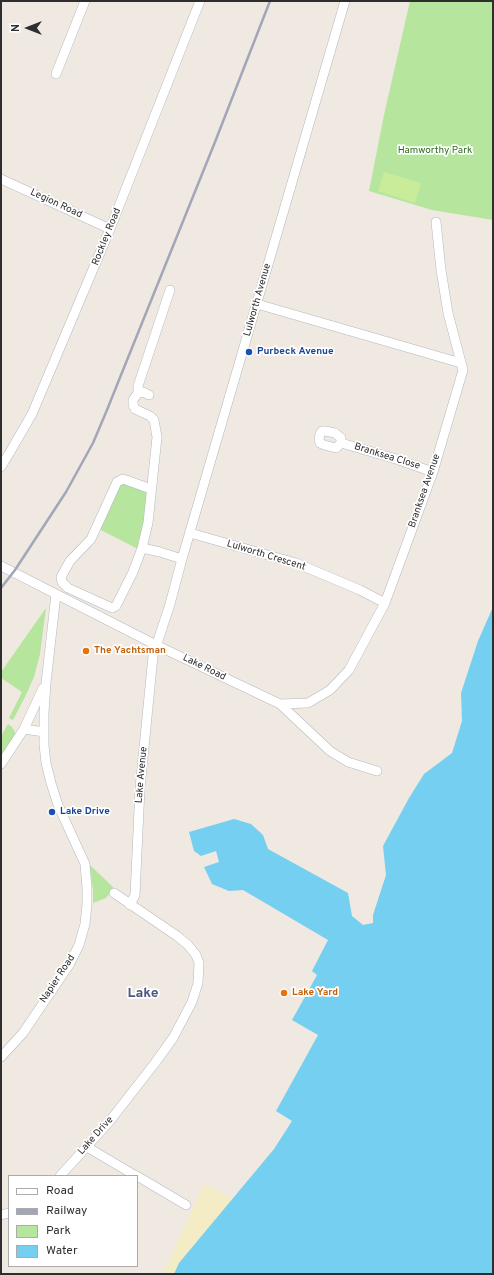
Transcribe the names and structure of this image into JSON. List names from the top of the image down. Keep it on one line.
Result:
{"streets":{"street":["Legion Road","Rockley Road","Lulworth Avenue","Branksea Close","Branksea Avenue","Lulworth Crescent","Lake Road","Lake Avenue","Napier Road","Lake Drive"]},"crossings":[["Legion Road","Rockley Road"],["Lulworth Avenue","Lulworth Crescent"],["Lulworth Avenue","Lake Road"],["Lulworth Avenue","Lake Avenue"],["Branksea Close","Branksea Avenue"],["Branksea Avenue","Lulworth Crescent"],["Branksea Avenue","Lake Road"],["Lake Road","Lake Avenue"],["Lake Avenue","Lake Drive"]],"districts":["Lake"],"parks":["Hamworthy Park"],"places":["Purbeck Avenue","The Yachtsman","Lake Drive","Lake Yard"],"legend":["Road","Railway","Park","Water"],"north":"left"}
